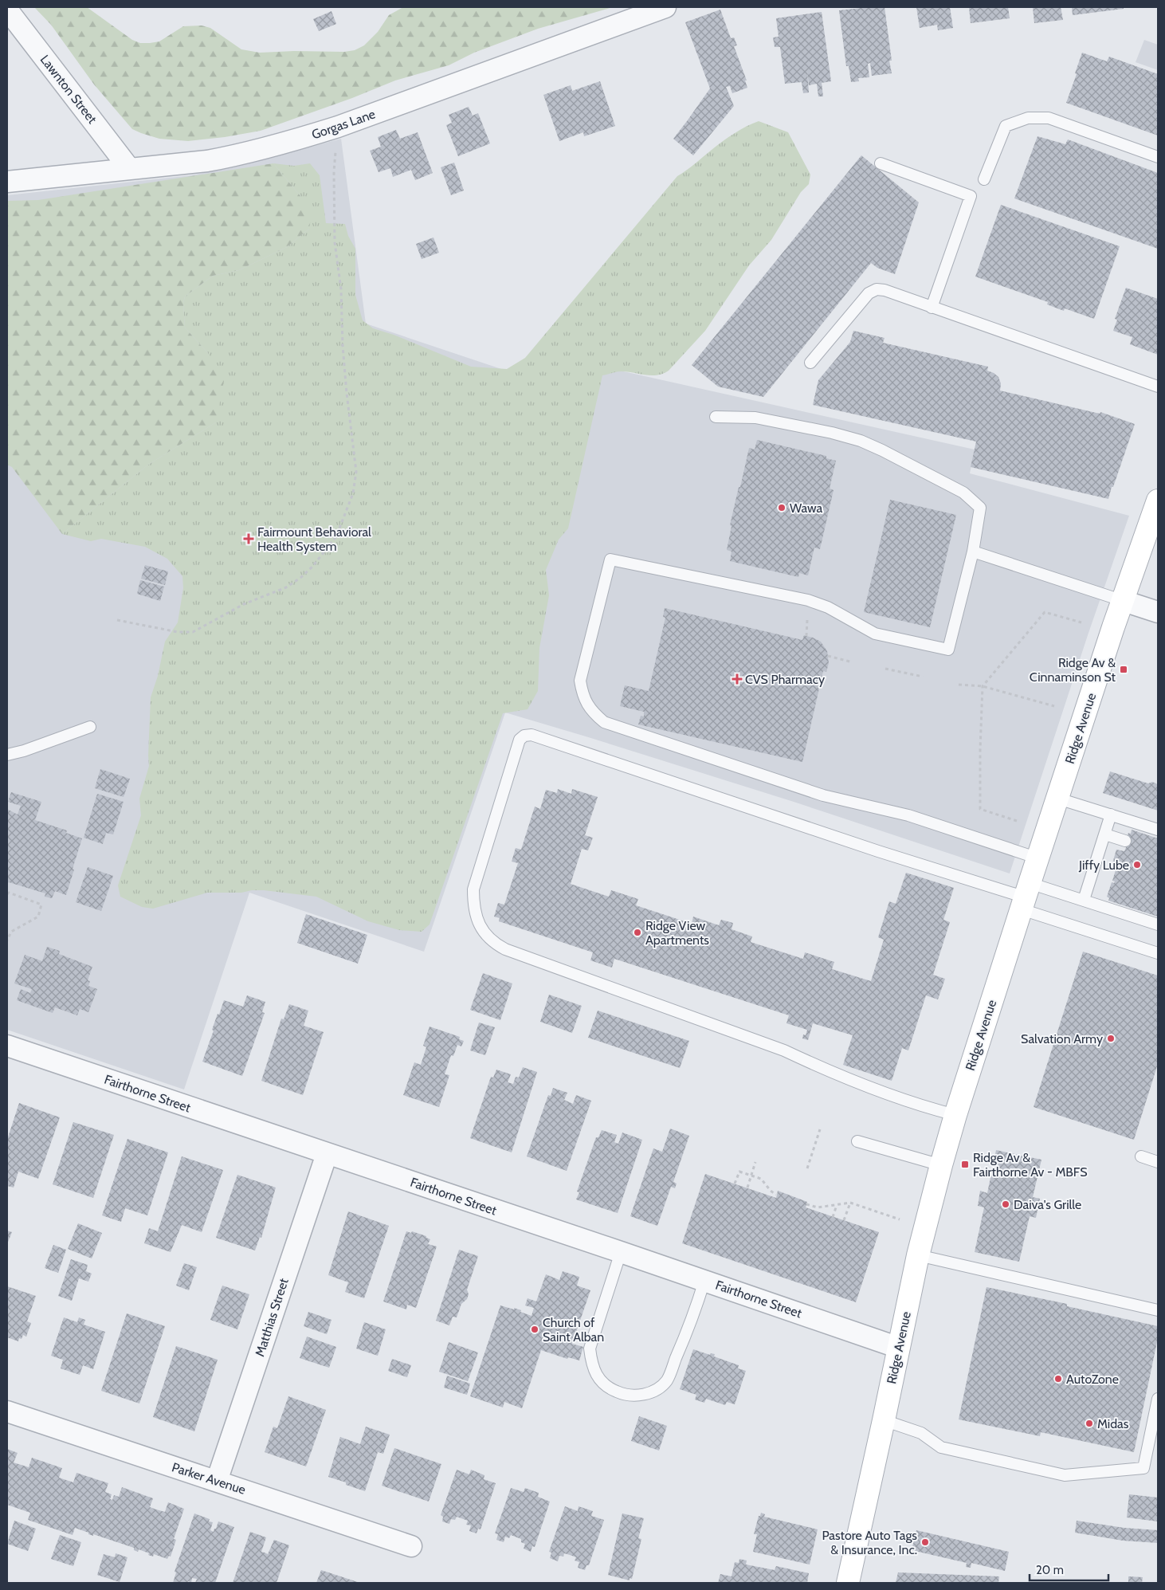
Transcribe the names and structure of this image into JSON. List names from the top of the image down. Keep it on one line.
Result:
{"streets":{"main road":["Ridge Avenue"],"street":["Lawnton Street","Gorgas Lane","Fairthorne Street","Matthias Street","Parker Avenue"]},"crossings":[["Lawnton Street","Gorgas Lane"],["Ridge Avenue","Fairthorne Street"],["Fairthorne Street","Matthias Street"],["Matthias Street","Parker Avenue"]],"places":{"other":["Wawa","Jiffy Lube","Ridge View Apartments","Salvation Army","Daiva's Grille","Church of Saint Alban","AutoZone","Midas","Pastore Auto Tags & Insurance, Inc."],"health":["Fairmount Behavioral Health System","CVS Pharmacy"],"transit":["Ridge Av & Cinnaminson St","Ridge Av & Fairthorne Av - MBFS"]},"scale_bar":"20 m"}
